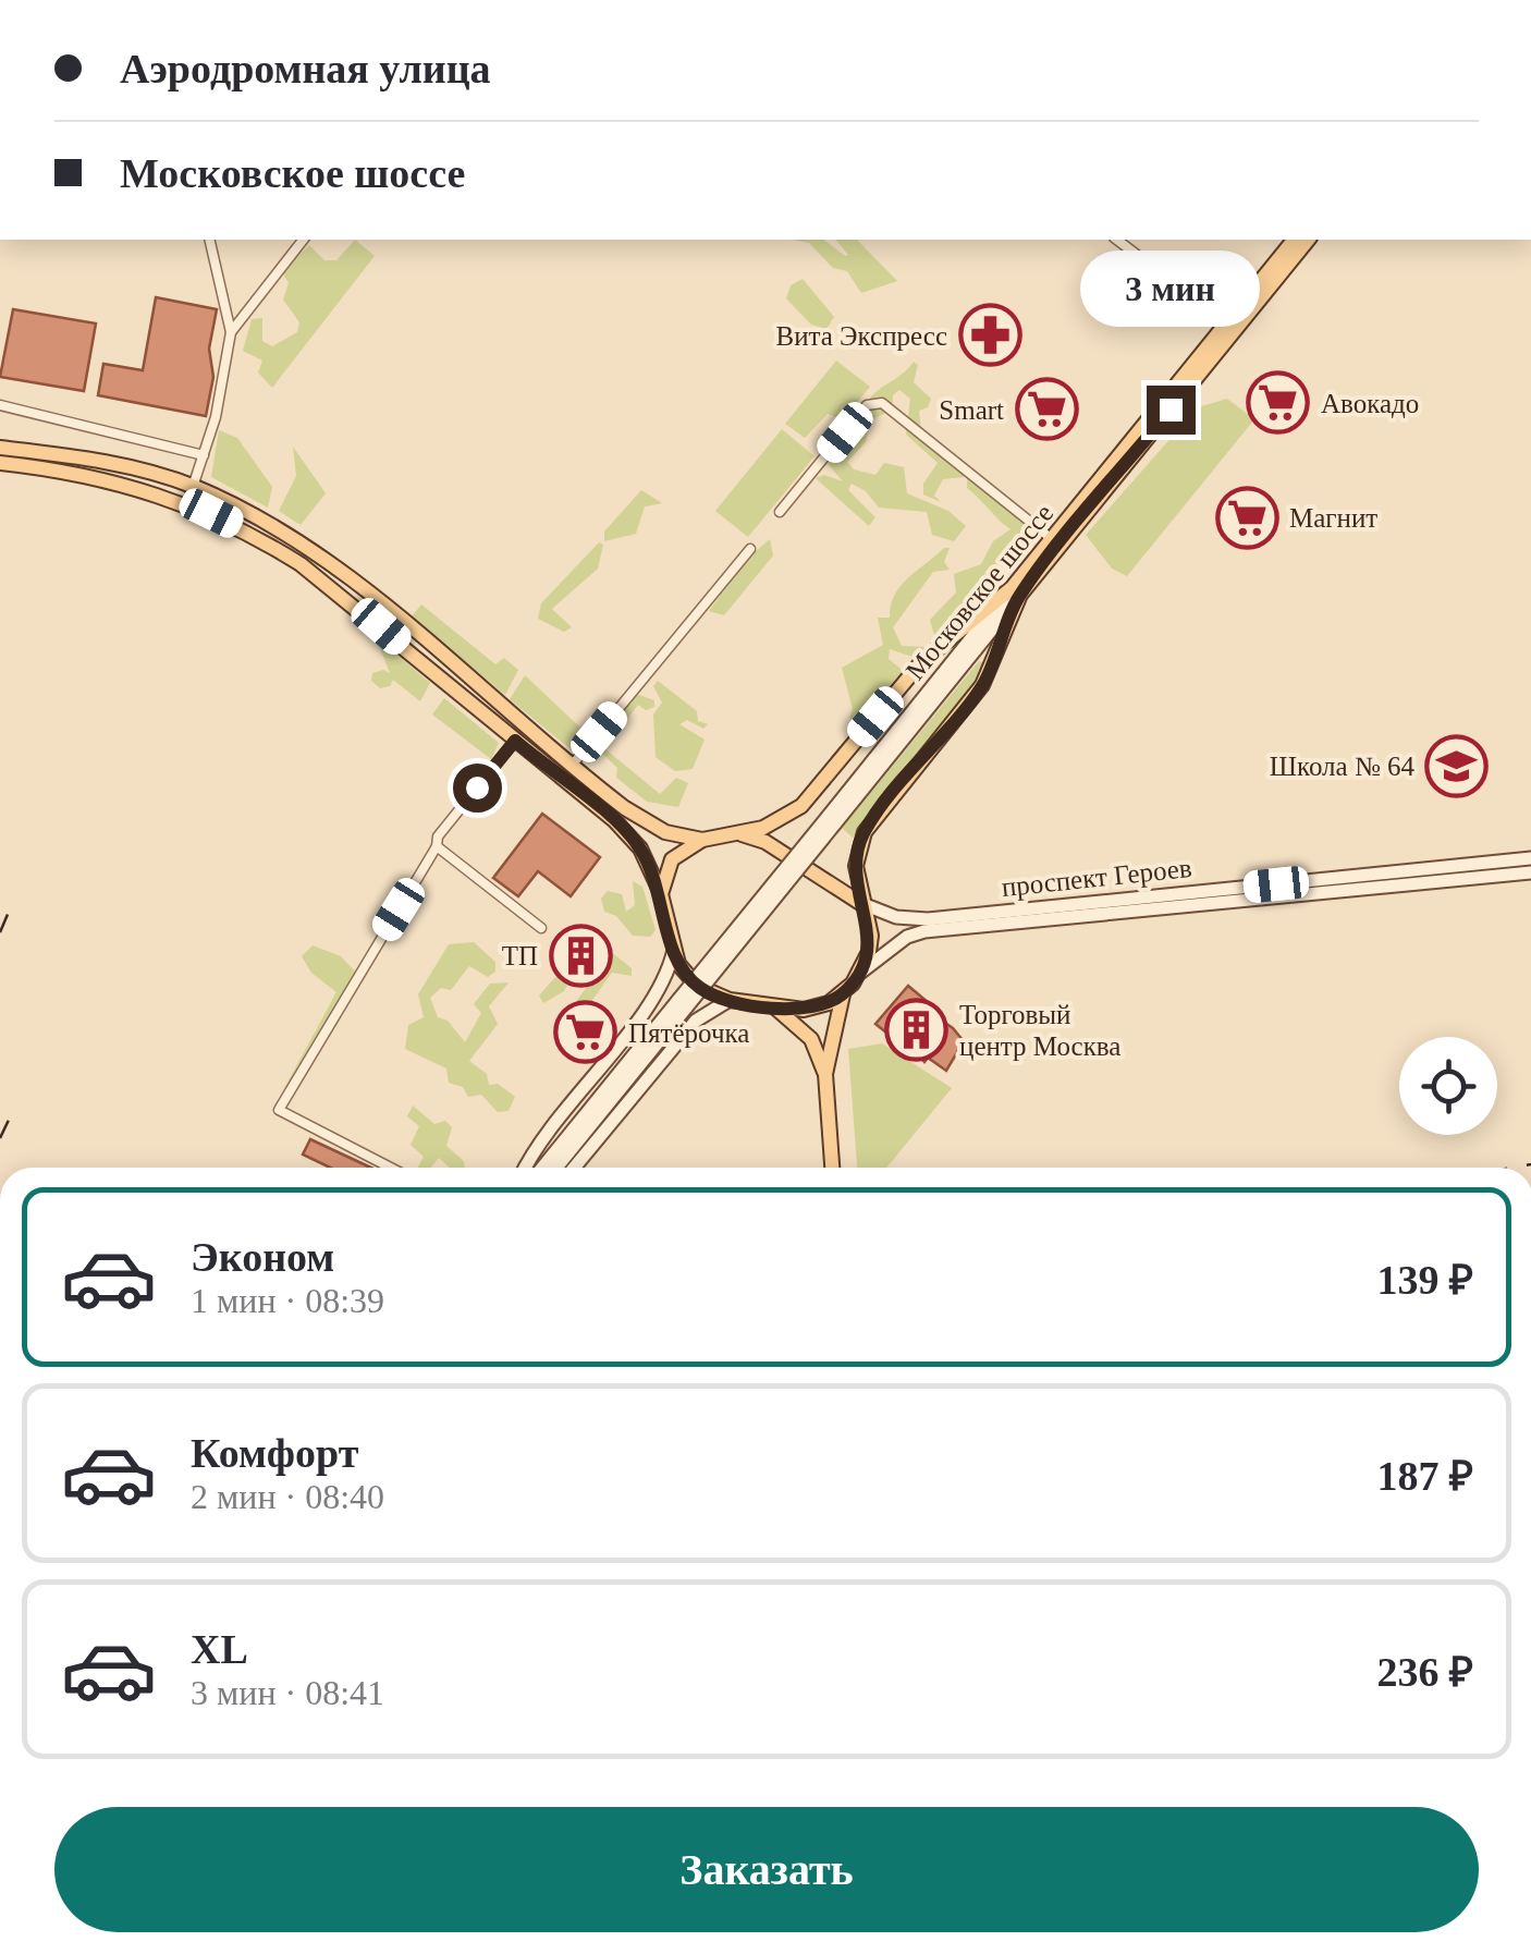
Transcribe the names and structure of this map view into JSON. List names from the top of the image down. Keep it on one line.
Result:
{"streets":{"main road":["Московское шоссе","проспект Героев"]},"places":{"pharmacy":["Вита Экспресс"],"supermarket":["Авокадо","Smart","Магнит","Пятёрочка"],"school or university":["Школа № 64"],"building":["ТП","Торговый центр Москва"]},"page":{"banner":["Аэродромная улица","Московское шоссе"],"bubble":"3 мин","list":[{"name":"Эконом","note":"1 мин · 08:39","value":"139 ₽"},{"name":"Комфорт","note":"2 мин · 08:40","value":"187 ₽"},{"name":"XL","note":"3 мин · 08:41","value":"236 ₽"}],"buttons":"Заказать"}}
